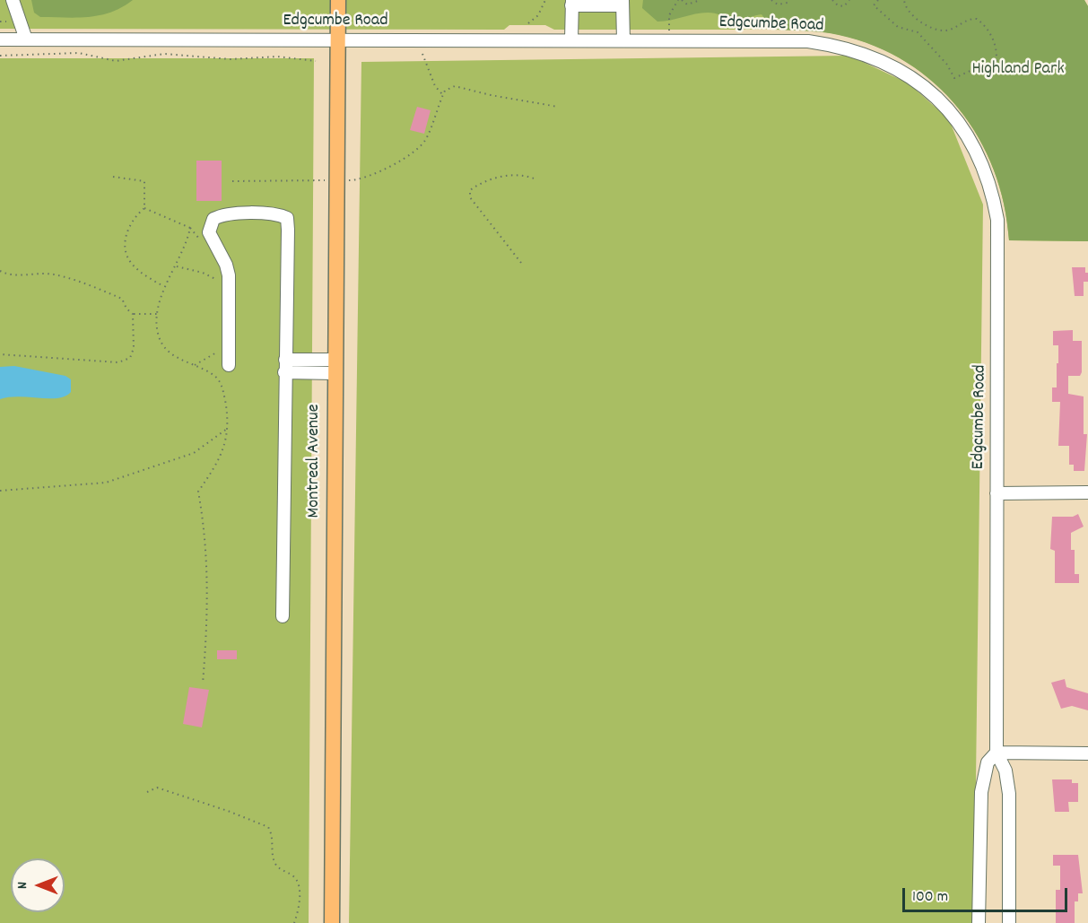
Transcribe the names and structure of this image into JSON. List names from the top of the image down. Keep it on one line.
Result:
{"streets":{"main road":["Montreal Avenue"],"street":["Edgcumbe Road"]},"crossings":[["Edgcumbe Road","Montreal Avenue"]],"parks":["Highland Park"],"scale_bar":"100 m","north":"left"}
